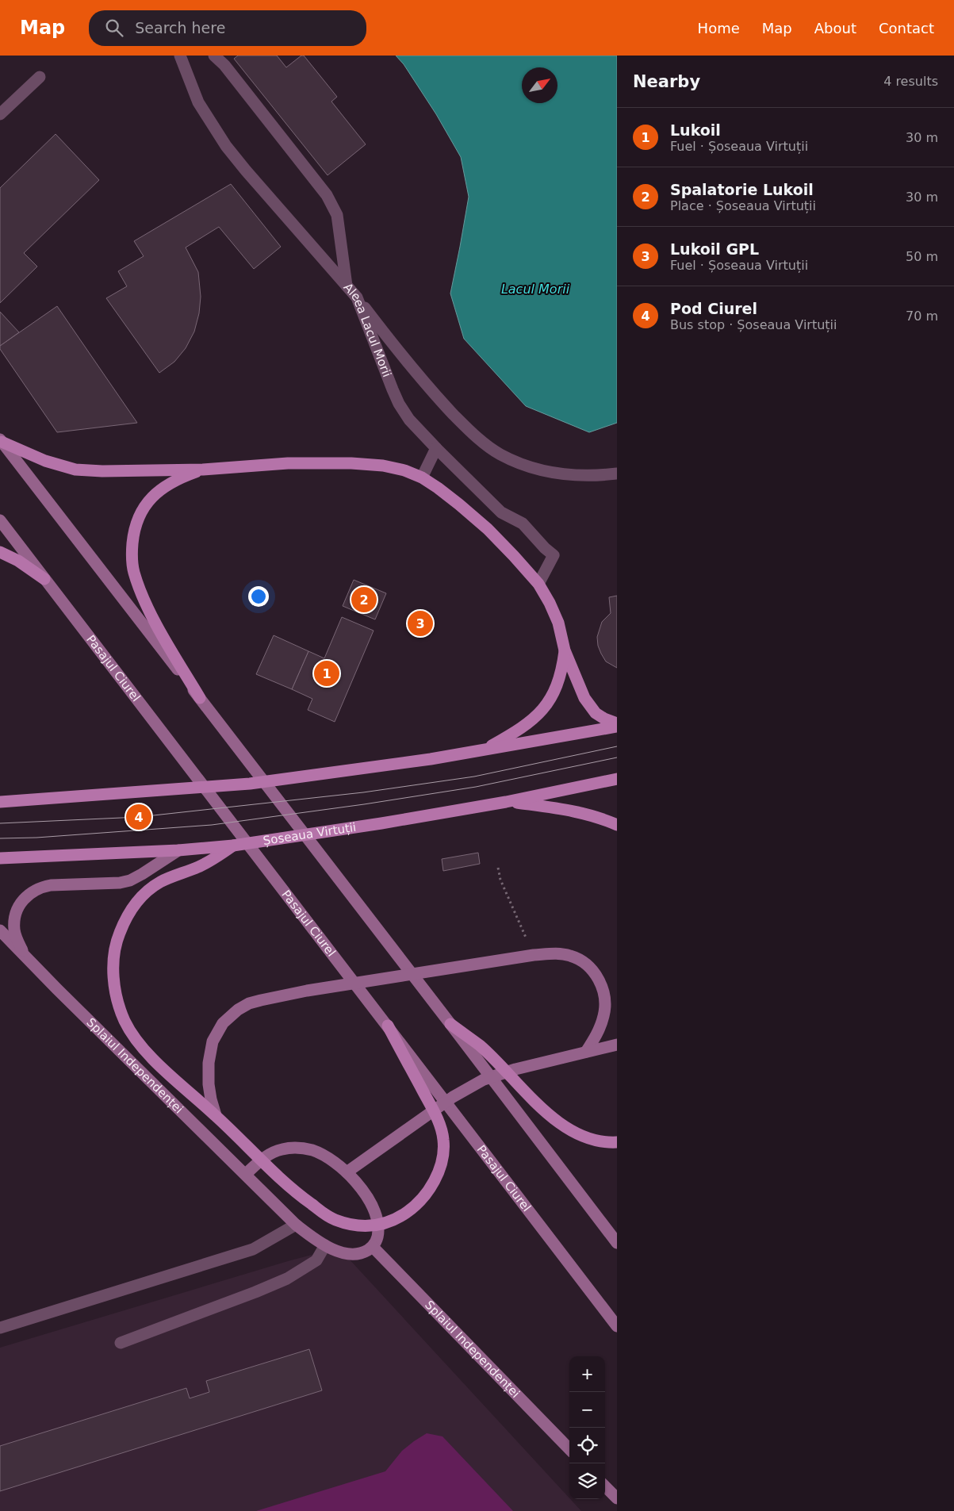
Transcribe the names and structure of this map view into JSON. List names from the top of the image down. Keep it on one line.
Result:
{"streets":{"main road":["Pasajul Ciurel","Șoseaua Virtuții","Splaiul Independenței"],"street":["Aleea Lacul Morii"]},"crossings":[["Șoseaua Virtuții","Splaiul Independenței"]],"water":["Lacul Morii"],"north":"top right","page":{"header":"Map","search":"Search here","nav":["Home","Map","About","Contact"],"heading":["Nearby","4 results"],"list":[{"mark":"1","name":"Lukoil","note":"Fuel · Șoseaua Virtuții","value":"30 m"},{"mark":"2","name":"Spalatorie Lukoil","note":"Place · Șoseaua Virtuții","value":"30 m"},{"mark":"3","name":"Lukoil GPL","note":"Fuel · Șoseaua Virtuții","value":"50 m"},{"mark":"4","name":"Pod Ciurel","note":"Bus stop · Șoseaua Virtuții","value":"70 m"}],"pins":["2","3","1","4"],"map_buttons":["+","−"]}}
